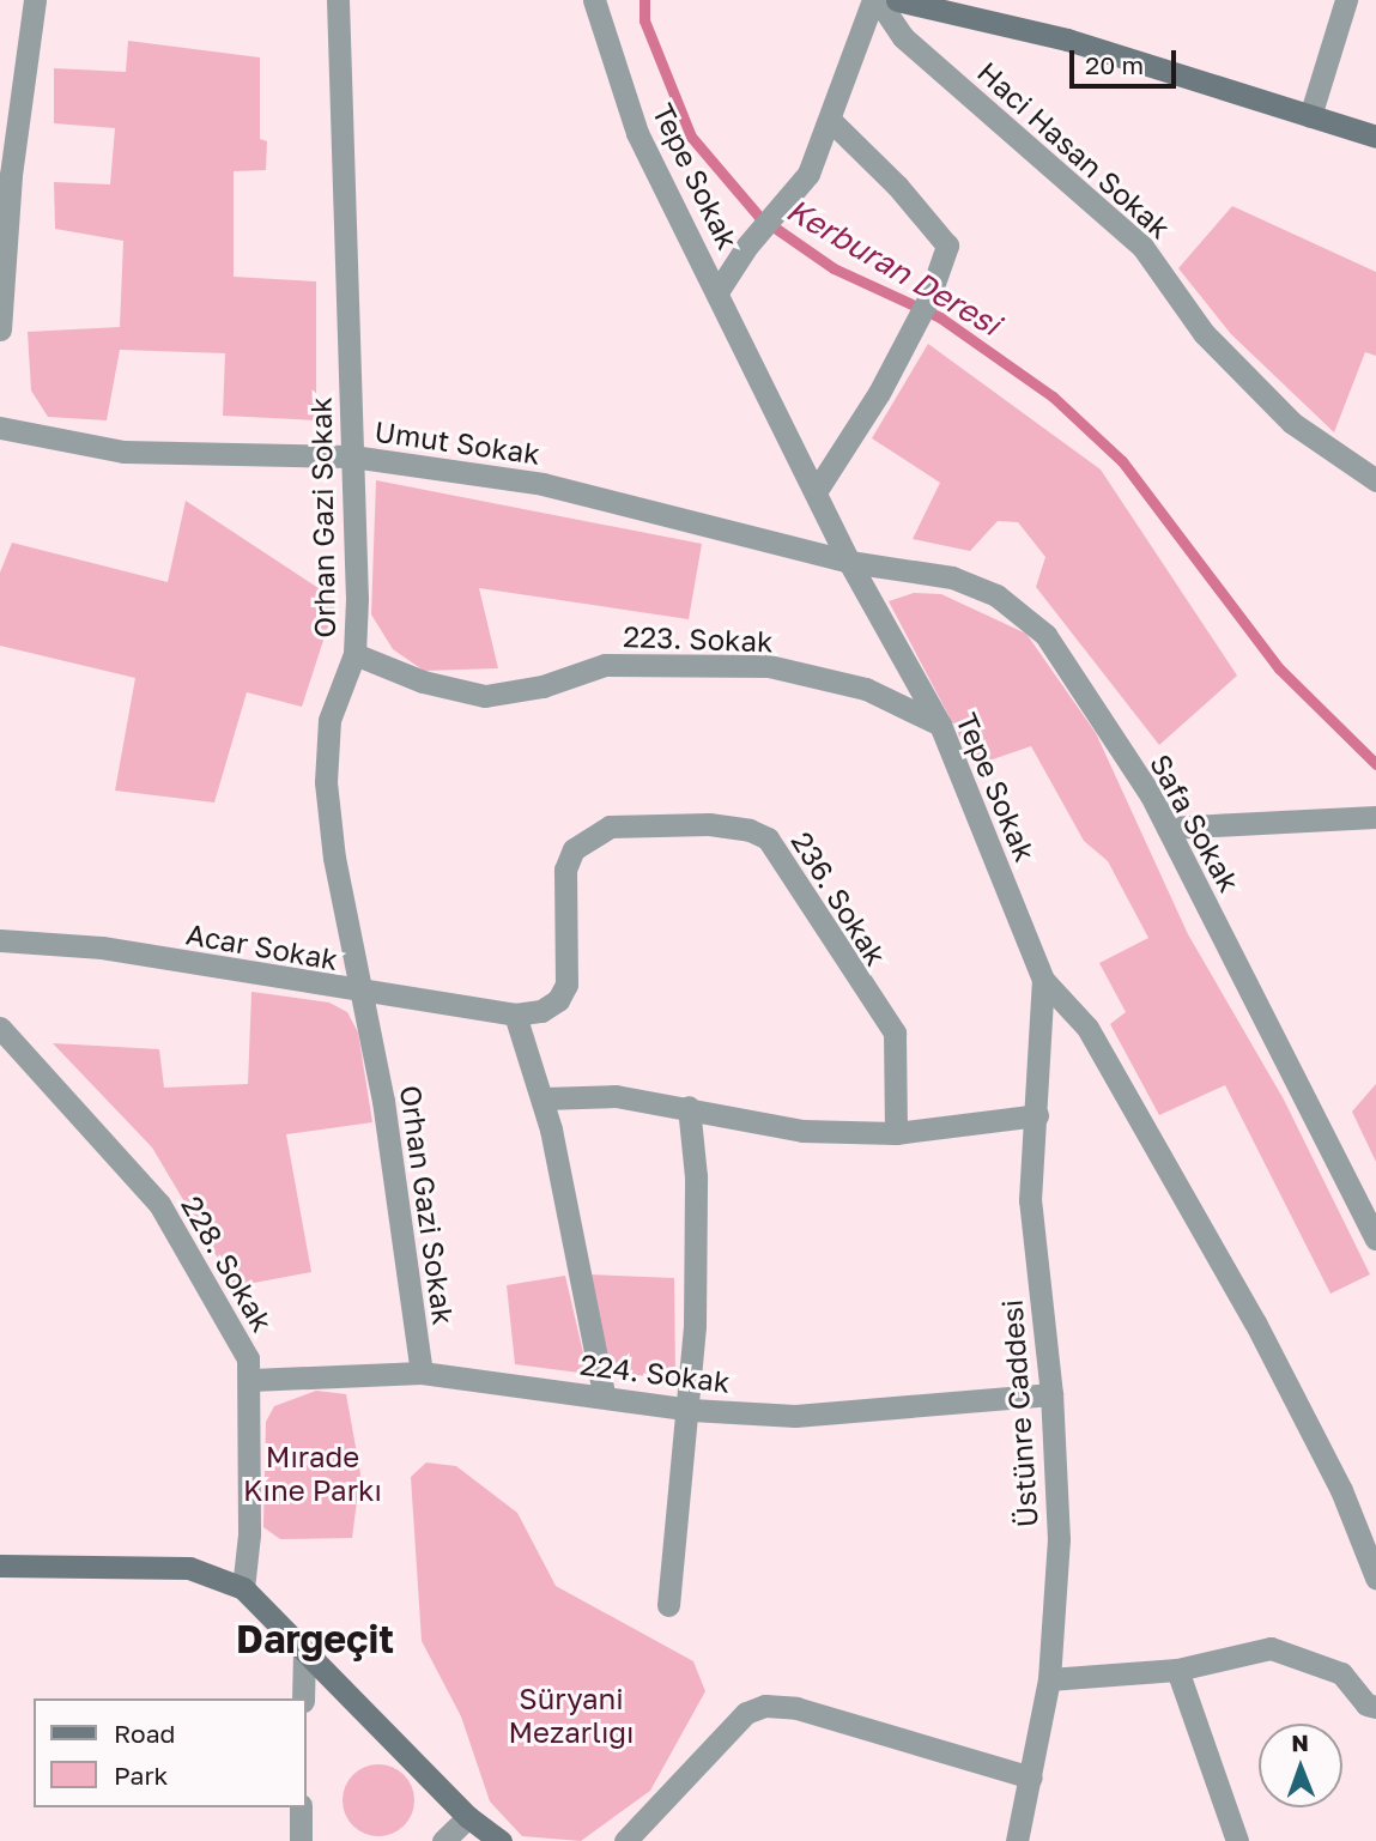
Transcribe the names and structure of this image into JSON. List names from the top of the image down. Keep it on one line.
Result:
{"streets":{"street":["Haci Hasan Sokak","Tepe Sokak","Umut Sokak","Orhan Gazi Sokak","223. Sokak","Safa Sokak","236. Sokak","Acar Sokak","228. Sokak","224. Sokak","Üstünre Caddesi"]},"crossings":[["Tepe Sokak","Umut Sokak"],["Tepe Sokak","223. Sokak"],["Tepe Sokak","Safa Sokak"],["Tepe Sokak","Üstünre Caddesi"],["Umut Sokak","Orhan Gazi Sokak"],["Umut Sokak","Safa Sokak"],["Orhan Gazi Sokak","223. Sokak"],["Orhan Gazi Sokak","Acar Sokak"],["Orhan Gazi Sokak","224. Sokak"],["236. Sokak","Acar Sokak"],["228. Sokak","224. Sokak"],["224. Sokak","Üstünre Caddesi"]],"districts":["Dargeçit"],"water":["Kerburan Deresi"],"parks":["Mırade Kıne Parkı","Süryani Mezarlığı"],"legend":["Road","Park"],"scale_bar":"20 m","north":"top"}
